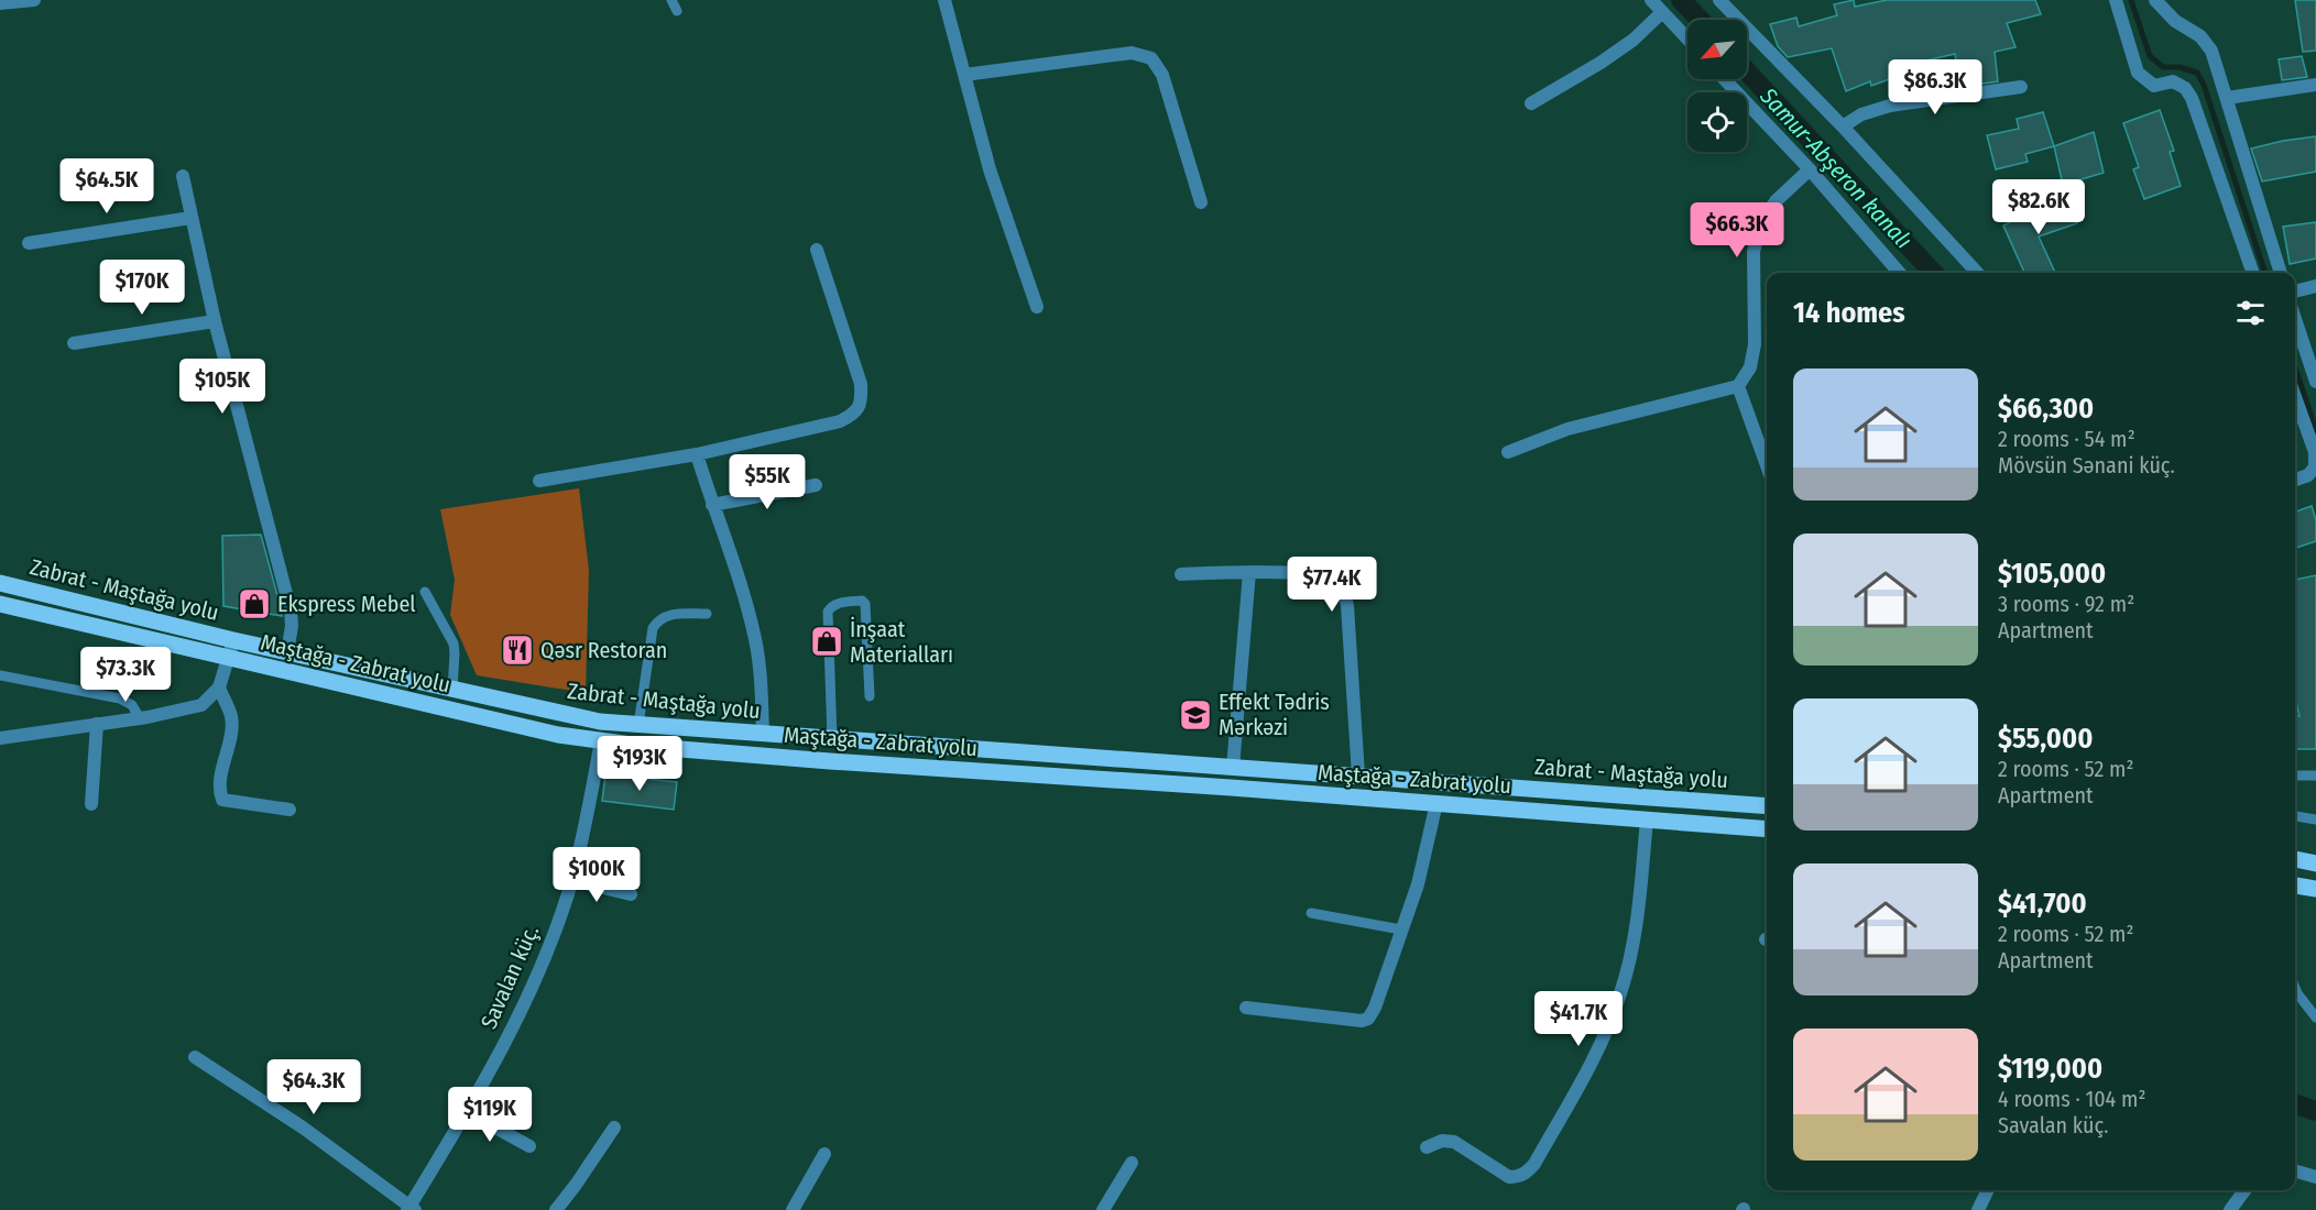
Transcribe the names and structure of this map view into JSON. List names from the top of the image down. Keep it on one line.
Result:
{"streets":{"main road":["Zabrat - Maştağa yolu","Maştağa - Zabrat yolu"],"street":["Savalan küç."]},"crossings":[["Maştağa - Zabrat yolu","Savalan küç."]],"water":["Samur-Abşeron kanalı"],"places":{"shop":["Ekspress Mebel","İnşaat Materialları"],"restaurant":["Qəsr Restoran"],"school or university":["Effekt Tədris Mərkəzi"]},"north":"bottom left","page":{"price":["$86.3K","$64.5K","$82.6K","$66.3K","$170K","$105K","$55K","$77.4K","$73.3K","$193K","$100K","$41.7K","$64.3K","$119K"],"heading":"14 homes","list":[{"name":"$66,300","note":"2 rooms · 54 m² · Mövsün Sənani küç."},{"name":"$105,000","note":"3 rooms · 92 m² · Apartment"},{"name":"$55,000","note":"2 rooms · 52 m² · Apartment"},{"name":"$41,700","note":"2 rooms · 52 m² · Apartment"},{"name":"$119,000","note":"4 rooms · 104 m² · Savalan küç."}]}}
